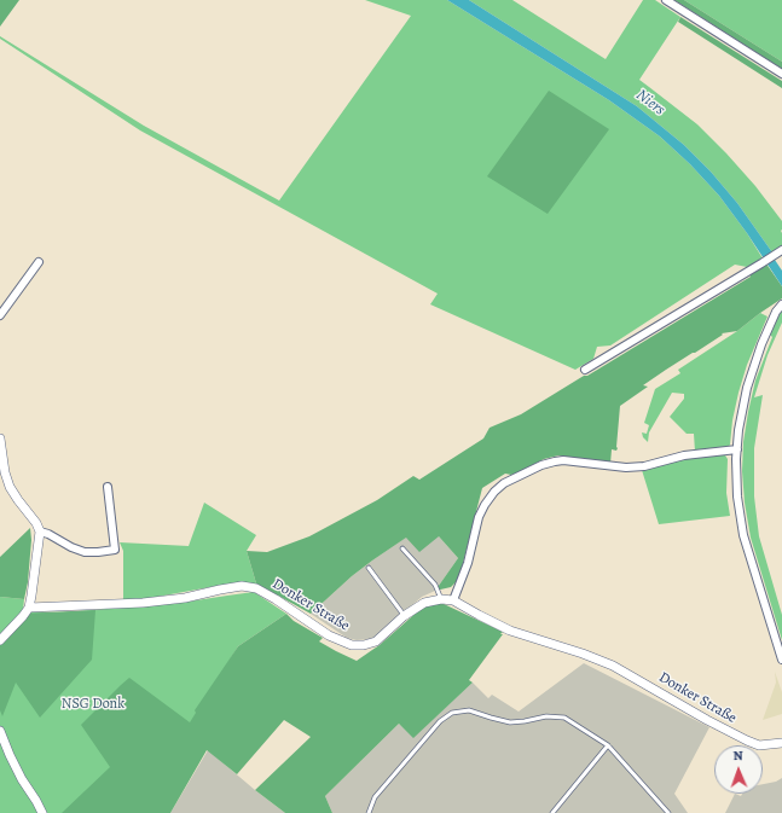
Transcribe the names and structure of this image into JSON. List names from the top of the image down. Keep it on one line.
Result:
{"streets":{"street":["Donker Straße"]},"water":["Niers"],"parks":["NSG Donk"],"north":"top"}
